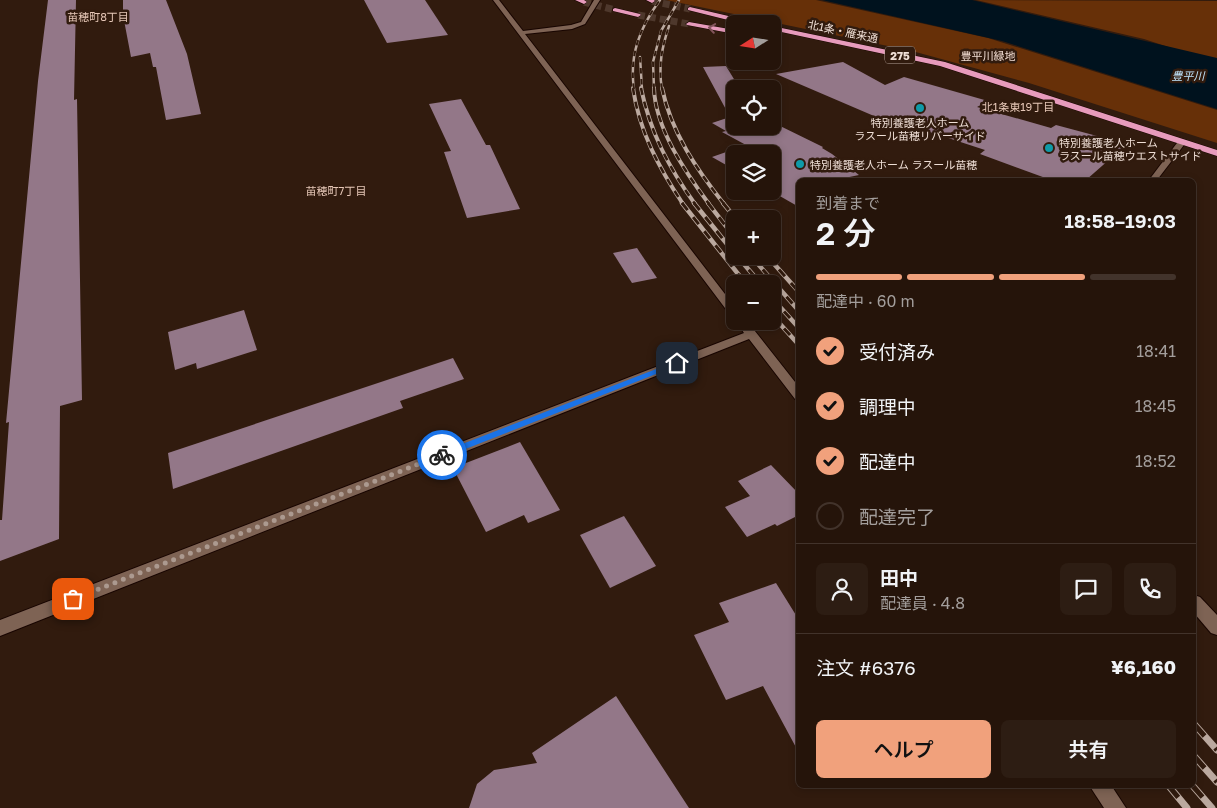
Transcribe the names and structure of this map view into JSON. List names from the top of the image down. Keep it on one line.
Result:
{"streets":{"highway":["北1条・雁来通","275"]},"districts":["苗穂町8丁目","北1条東19丁目","苗穂町7丁目"],"water":["豊平川"],"parks":["豊平川緑地"],"places":["特別養護老人ホーム ラスール苗穂リバーサイド","特別養護老人ホーム ラスール苗穂ウエストサイド","特別養護老人ホーム ラスール苗穂"],"north":"left","page":{"map_buttons":["+","−"],"heading":["2 分","到着まで","18:58–19:03"],"panel":["田中","配達員 · 4.8","注文 #6376","¥6,160"],"bar":"配達中 · 60 m","list":[["受付済み","18:41"],["調理中","18:45"],["配達中","18:52"],"配達完了"],"buttons":["ヘルプ","共有"]}}
